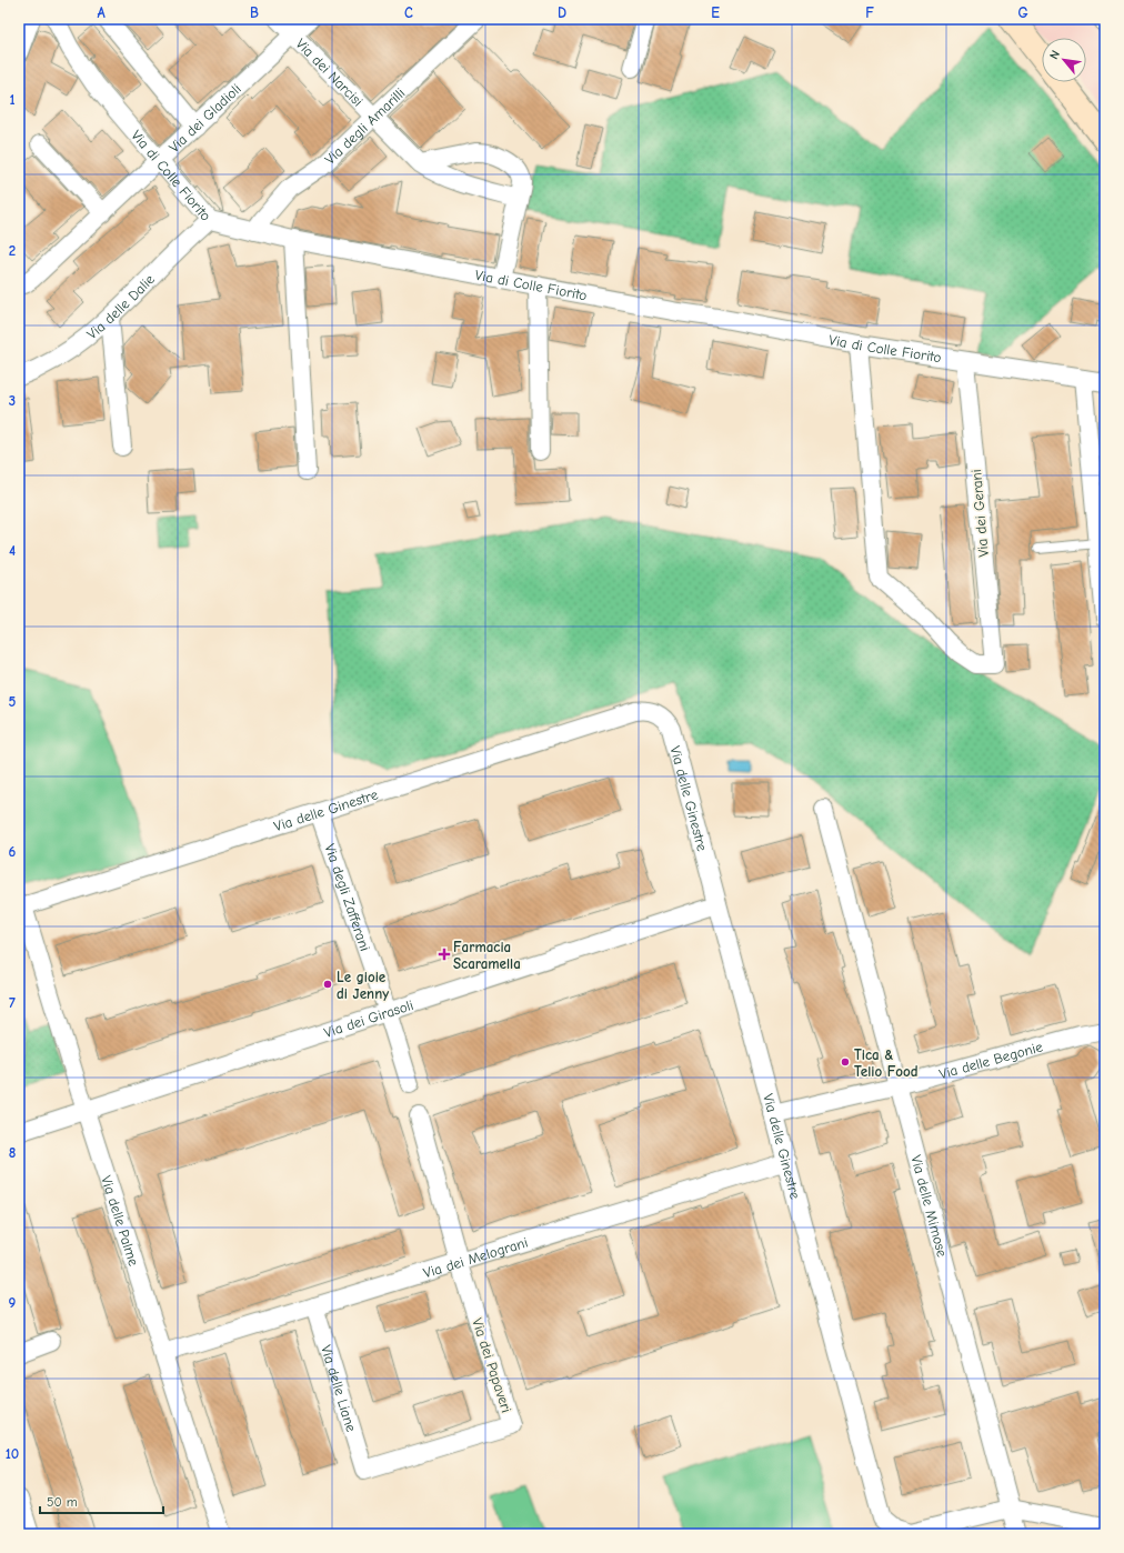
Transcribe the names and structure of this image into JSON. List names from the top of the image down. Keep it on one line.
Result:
{"streets":{"street":["Via dei Narcisi","Via dei Gladioli","Via degli Amarilli","Via di Colle Fiorito","Via delle Dalie","Via dei Gerani","Via delle Ginestre","Via degli Zafferani","Via dei Girasoli","Via delle Begonie","Via delle Mimose","Via delle Palme","Via dei Melograni","Via dei Papaveri","Via delle Liane"]},"crossings":[["Via dei Narcisi","Via dei Gladioli"],["Via dei Narcisi","Via degli Amarilli"],["Via dei Gladioli","Via di Colle Fiorito"],["Via degli Amarilli","Via di Colle Fiorito"],["Via di Colle Fiorito","Via delle Dalie"],["Via di Colle Fiorito","Via dei Gerani"],["Via delle Ginestre","Via degli Zafferani"],["Via delle Ginestre","Via dei Girasoli"],["Via delle Ginestre","Via delle Begonie"],["Via delle Ginestre","Via delle Mimose"],["Via delle Ginestre","Via delle Palme"],["Via delle Ginestre","Via dei Melograni"],["Via degli Zafferani","Via dei Girasoli"],["Via dei Girasoli","Via delle Palme"],["Via delle Begonie","Via delle Mimose"],["Via delle Palme","Via dei Melograni"],["Via dei Melograni","Via dei Papaveri"],["Via dei Melograni","Via delle Liane"],["Via dei Papaveri","Via delle Liane"]],"places":{"health":["Farmacia Scaramella"],"other":["Le gioie di Jenny","Tica & Telio Food"]},"scale_bar":"50 m","north":"top left","grid":{"columns":["A","B","C","D","E","F","G"],"rows":["1","2","3","4","5","6","7","8","9","10"]}}
